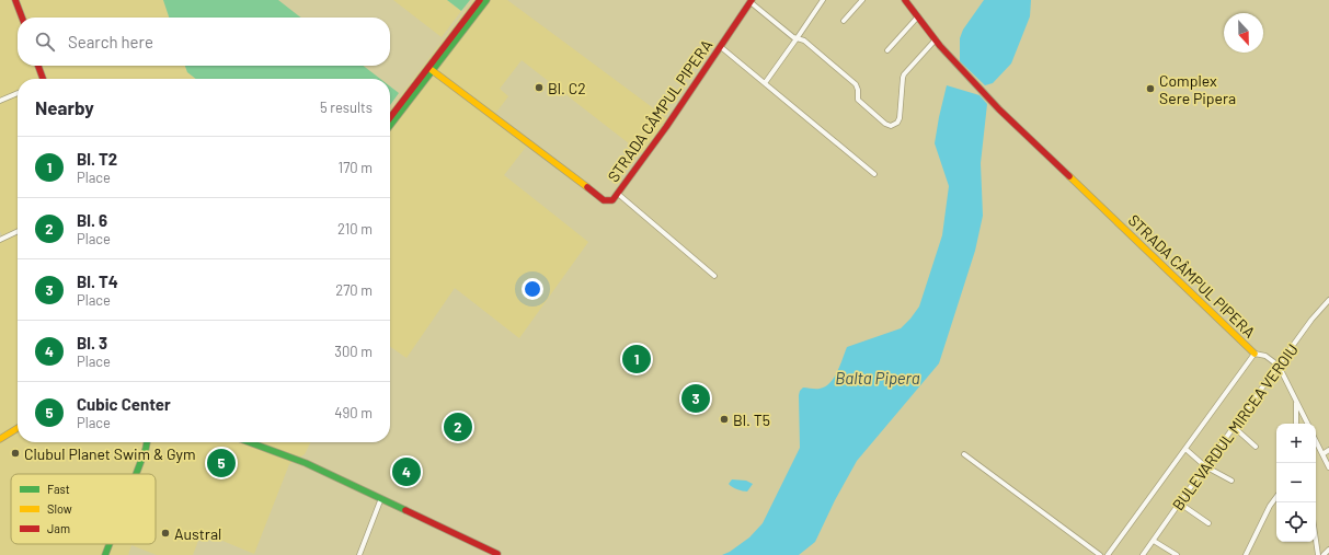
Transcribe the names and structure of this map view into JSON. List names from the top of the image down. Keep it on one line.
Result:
{"streets":{"street":["STRADA CÂMPUL PIPERA","BULEVARDUL MIRCEA VEROIU"]},"water":["Balta Pipera"],"places":["Bl. C2","Complex Sere Pipera","Bl. T5","Clubul Planet Swim & Gym","Austral"],"legend":["Fast","Slow","Jam"],"north":"bottom","page":{"search":"Search here","heading":["Nearby","5 results"],"list":[{"mark":"1","name":"Bl. T2","note":"Place","value":"170 m"},{"mark":"2","name":"Bl. 6","note":"Place","value":"210 m"},{"mark":"3","name":"Bl. T4","note":"Place","value":"270 m"},{"mark":"4","name":"Bl. 3","note":"Place","value":"300 m"},{"mark":"5","name":"Cubic Center","note":"Place","value":"490 m"}],"pins":["1","3","2","5","4"],"map_buttons":["+","−"]}}
